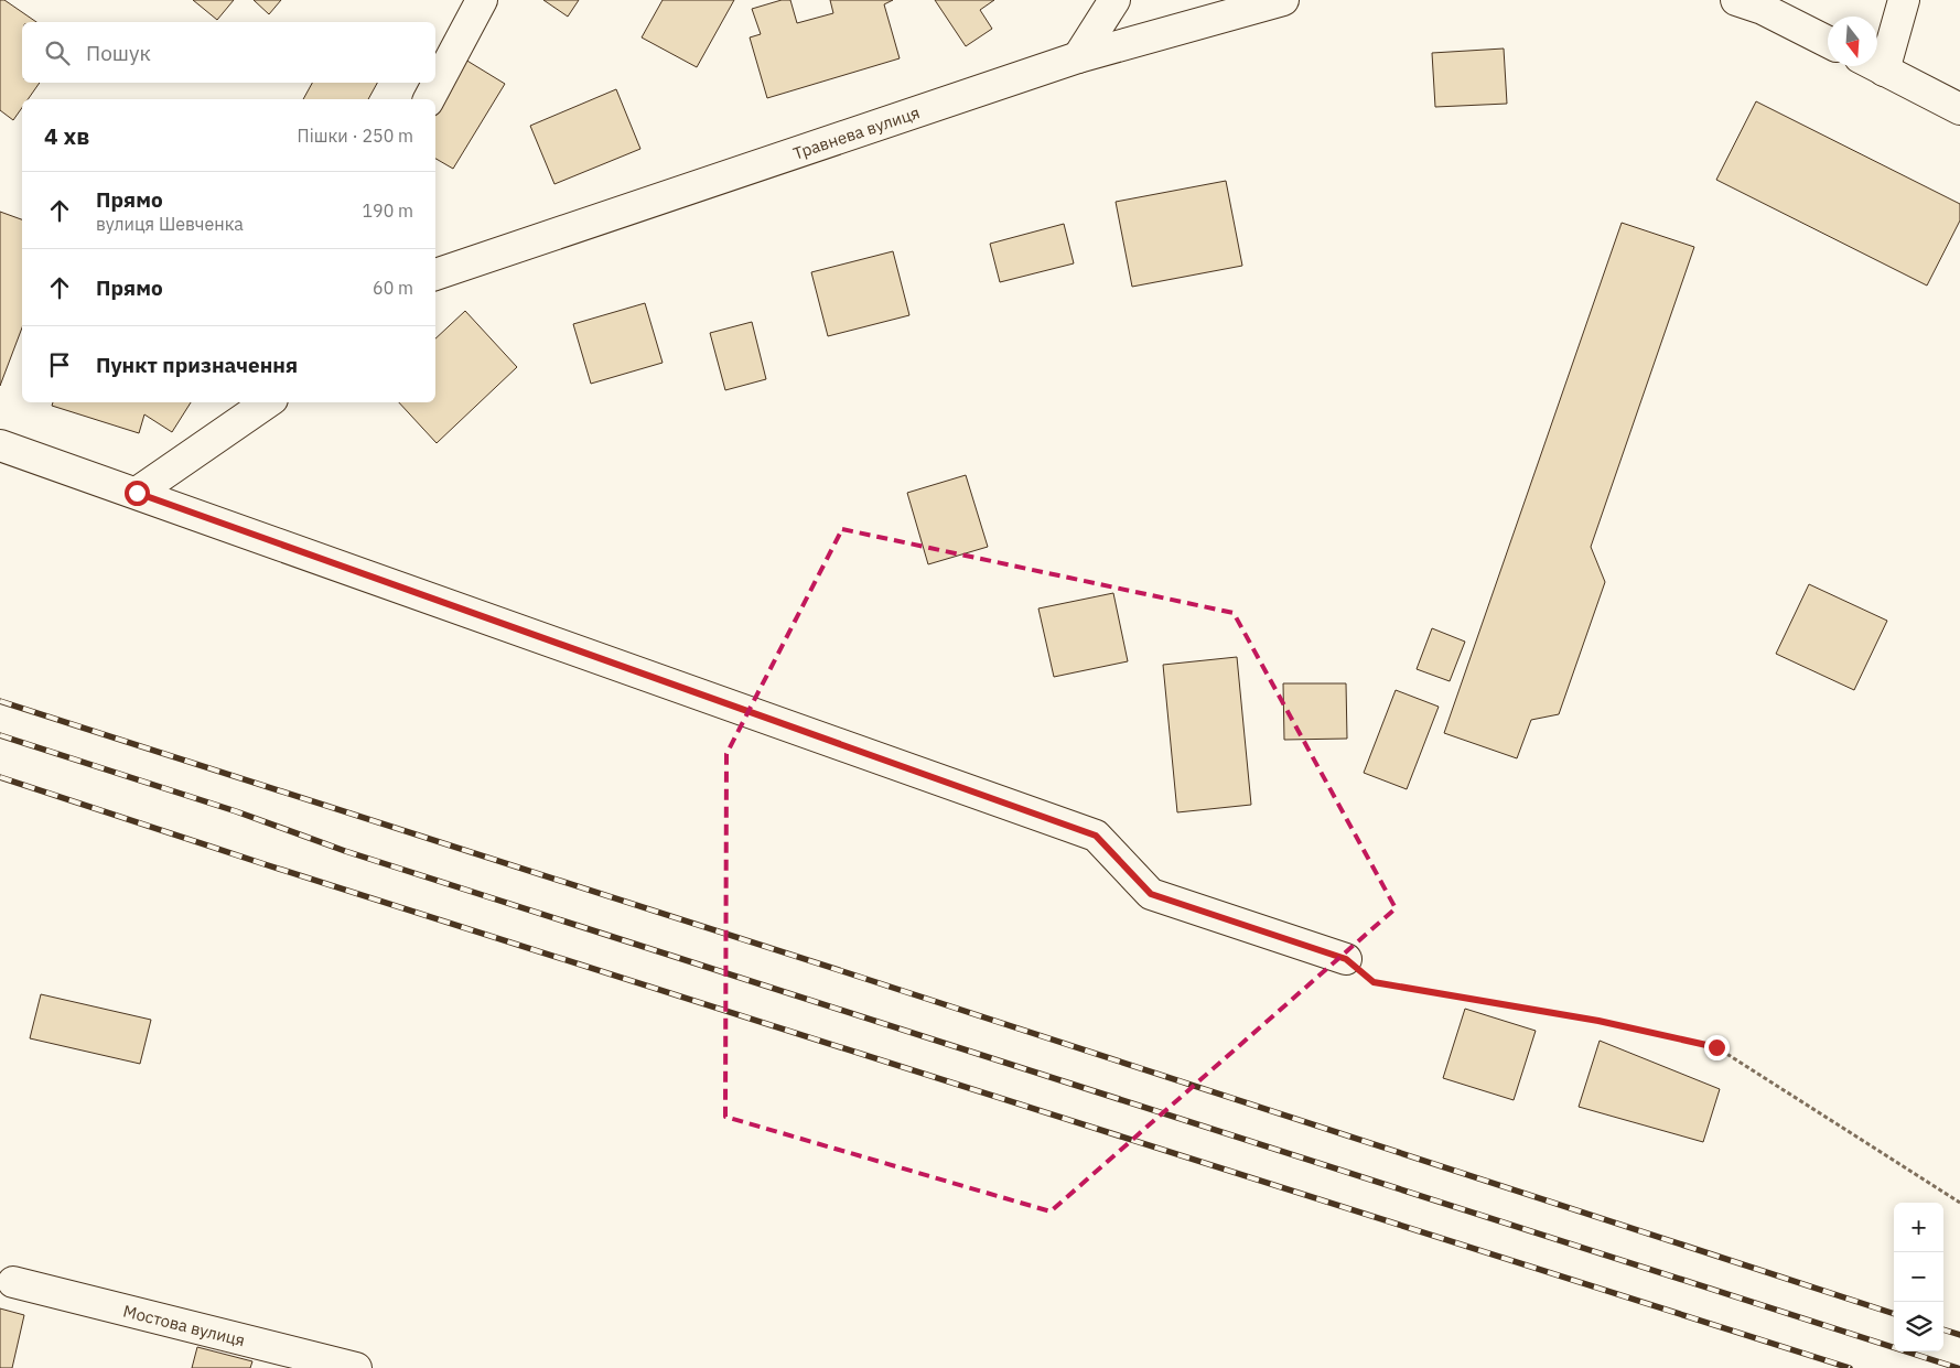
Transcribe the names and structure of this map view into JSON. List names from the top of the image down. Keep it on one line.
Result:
{"streets":{"street":["Травнева вулиця","Мостова вулиця"]},"north":"bottom","page":{"search":"Пошук","heading":["4 хв","Пішки · 250 m"],"list":[["Прямо","вулиця Шевченка","190 m"],["Прямо","60 m"],"Пункт призначення"],"map_buttons":["+","−"]}}
